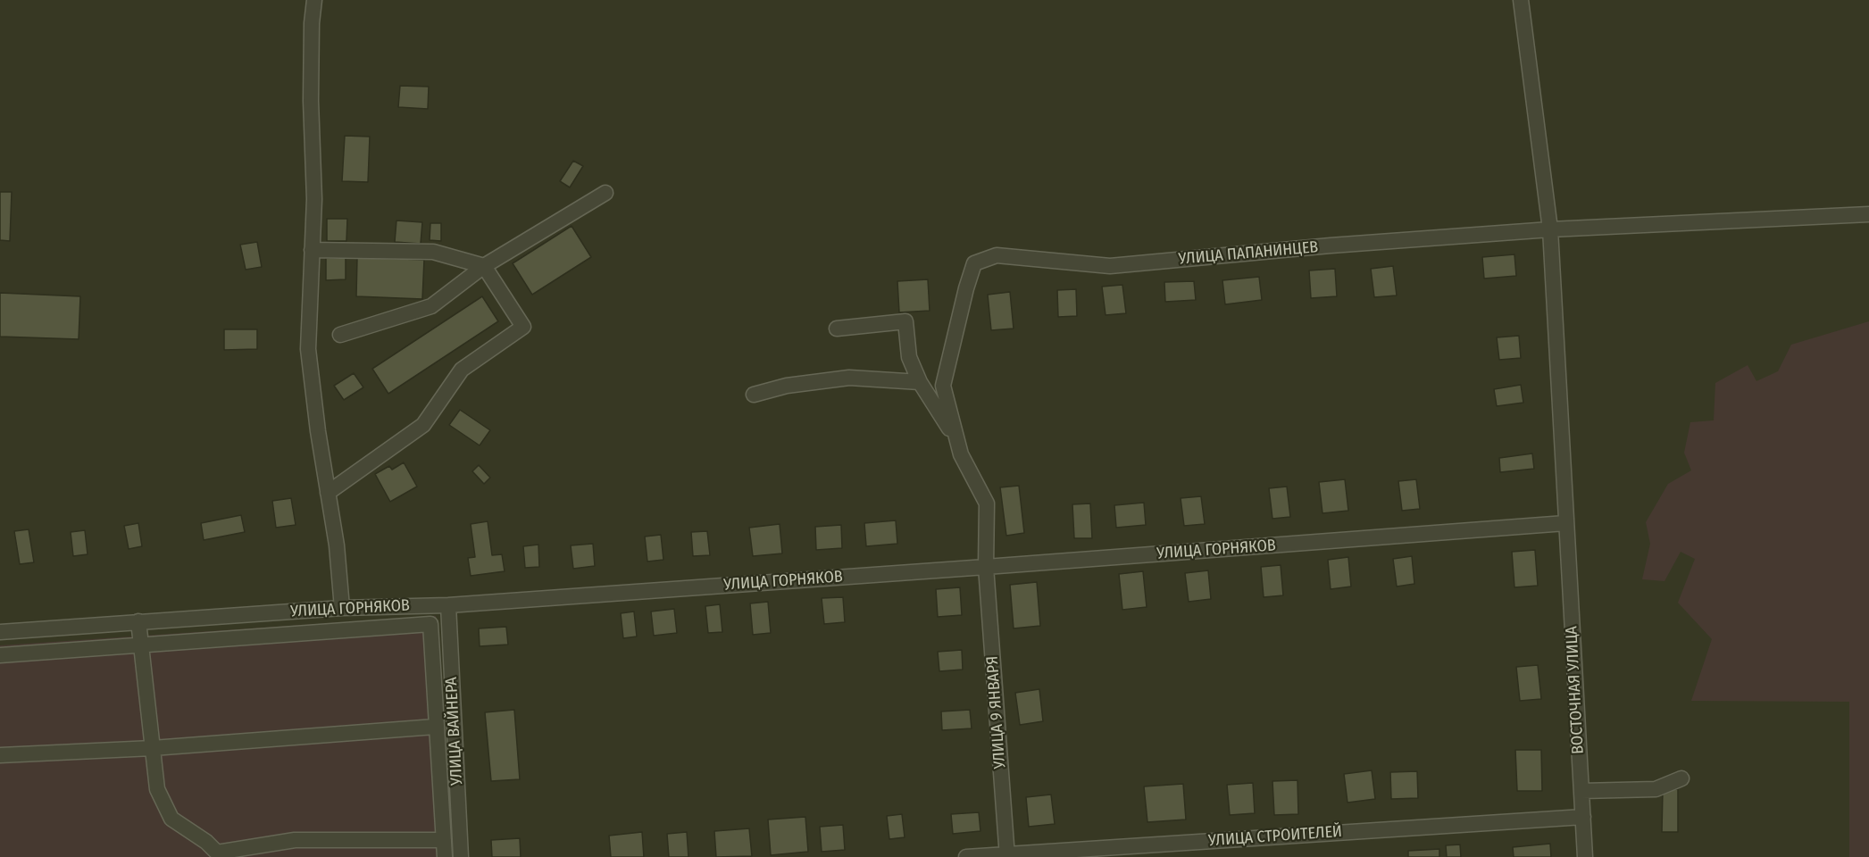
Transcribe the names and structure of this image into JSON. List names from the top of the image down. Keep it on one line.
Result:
{"streets":{"street":["УЛИЦА ПАПАНИНЦЕВ","УЛИЦА ГОРНЯКОВ","ВОСТОЧНАЯ УЛИЦА","УЛИЦА 9 ЯНВАРЯ","УЛИЦА ВАЙНЕРА","УЛИЦА СТРОИТЕЛЕЙ"]},"crossings":[["УЛИЦА ПАПАНИНЦЕВ","ВОСТОЧНАЯ УЛИЦА"],["УЛИЦА ПАПАНИНЦЕВ","УЛИЦА 9 ЯНВАРЯ"],["УЛИЦА ГОРНЯКОВ","ВОСТОЧНАЯ УЛИЦА"],["УЛИЦА ГОРНЯКОВ","УЛИЦА 9 ЯНВАРЯ"],["УЛИЦА ГОРНЯКОВ","УЛИЦА ВАЙНЕРА"],["ВОСТОЧНАЯ УЛИЦА","УЛИЦА СТРОИТЕЛЕЙ"],["УЛИЦА 9 ЯНВАРЯ","УЛИЦА СТРОИТЕЛЕЙ"]]}
